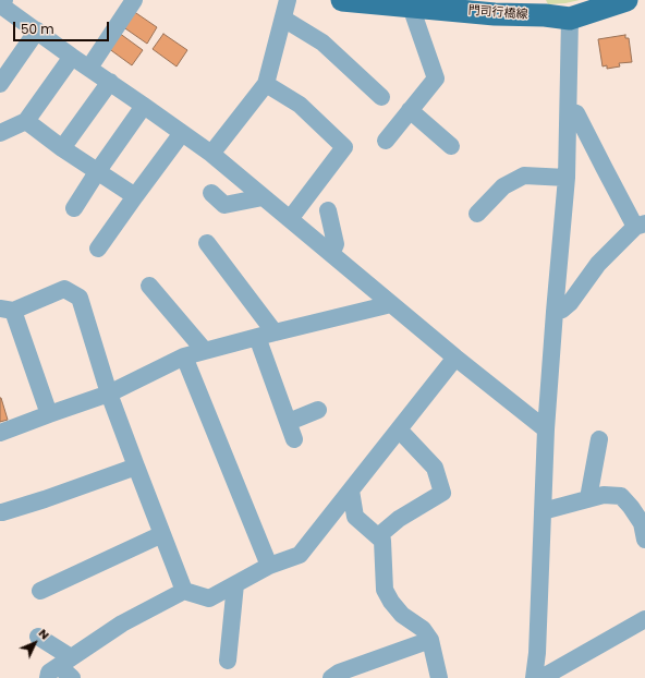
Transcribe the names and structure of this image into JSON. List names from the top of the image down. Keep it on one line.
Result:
{"streets":{"main road":["門司行橋線"]},"scale_bar":"50 m","north":"top right"}
